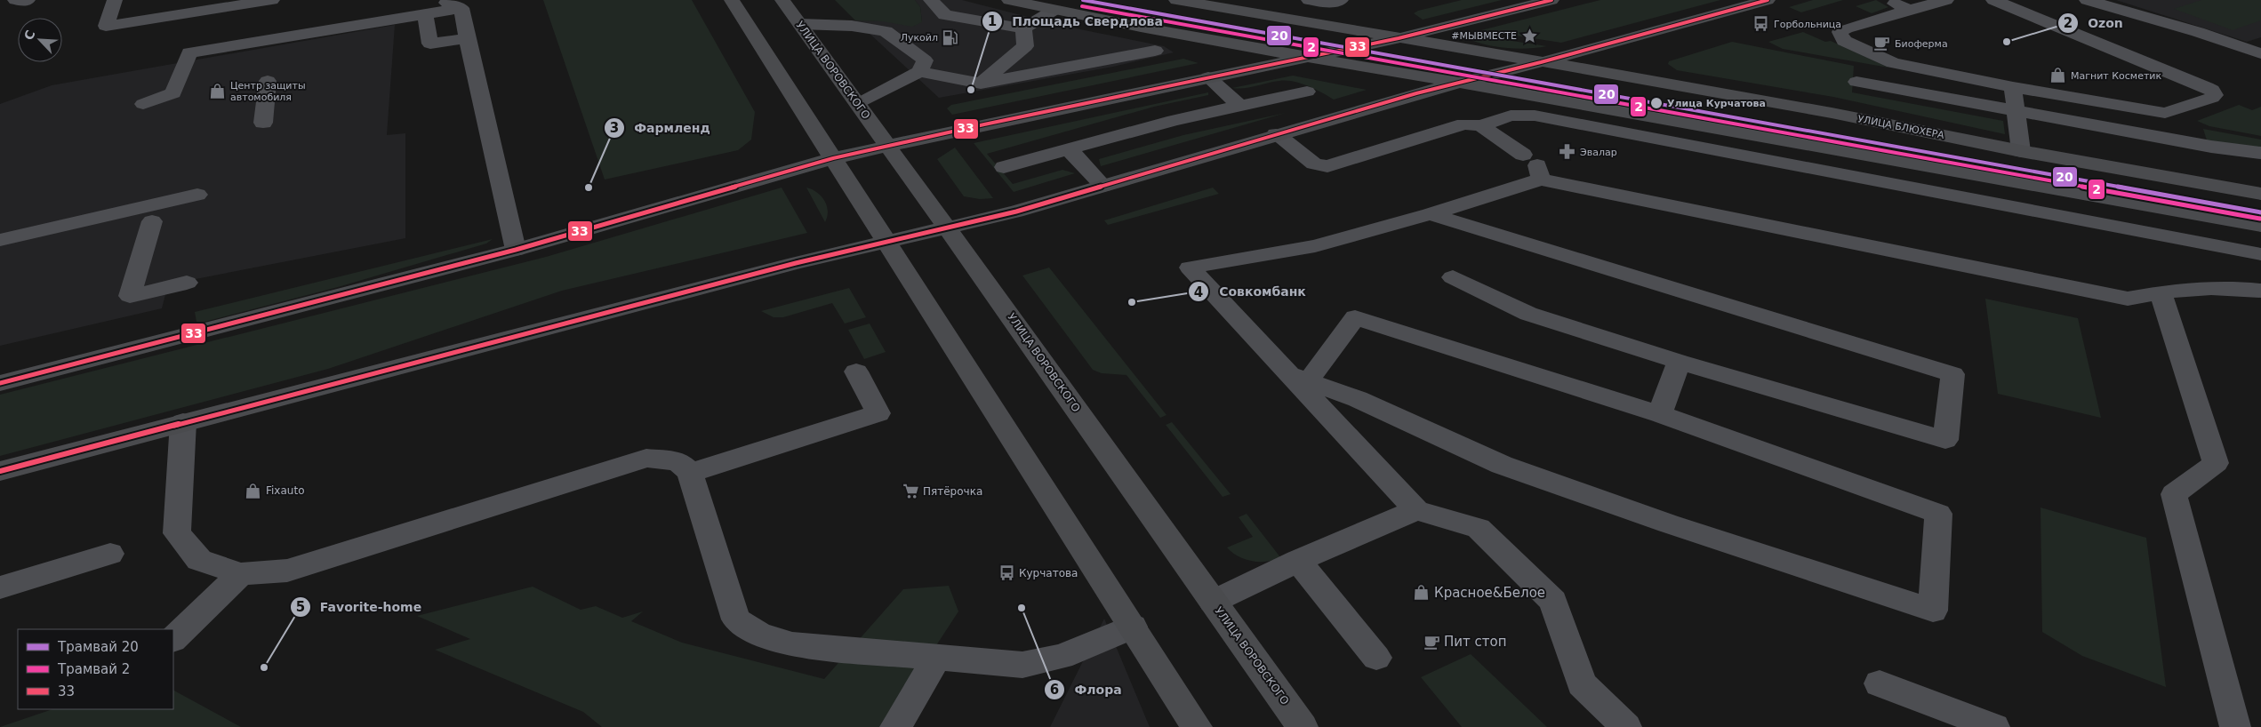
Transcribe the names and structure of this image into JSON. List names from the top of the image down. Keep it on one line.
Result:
{"streets":{"main road":["УЛИЦА ВОРОВСКОГО","УЛИЦА БЛЮХЕРА"]},"places":{"bus stop":["Горбольница","Курчатова"],"place":["#МЫВМЕСТЕ"],"fuel station":["Лукойл"],"other":["Ozon","Площадь Свердлова","Улица Курчатова","Фармленд","Совкомбанк","Флора","Favorite-home"],"cafe":["Биоферма","Пит стоп"],"shop":["Магнит Косметик","Центр защиты автомобиля","Fixauto","Красное&Белое"],"pharmacy":["Эвалар"],"supermarket":["Пятёрочка"]},"lines":["tram line 20","transit line 33","tram line 2"],"legend":["Трамвай 20","Трамвай 2","33"],"north":"top left"}
